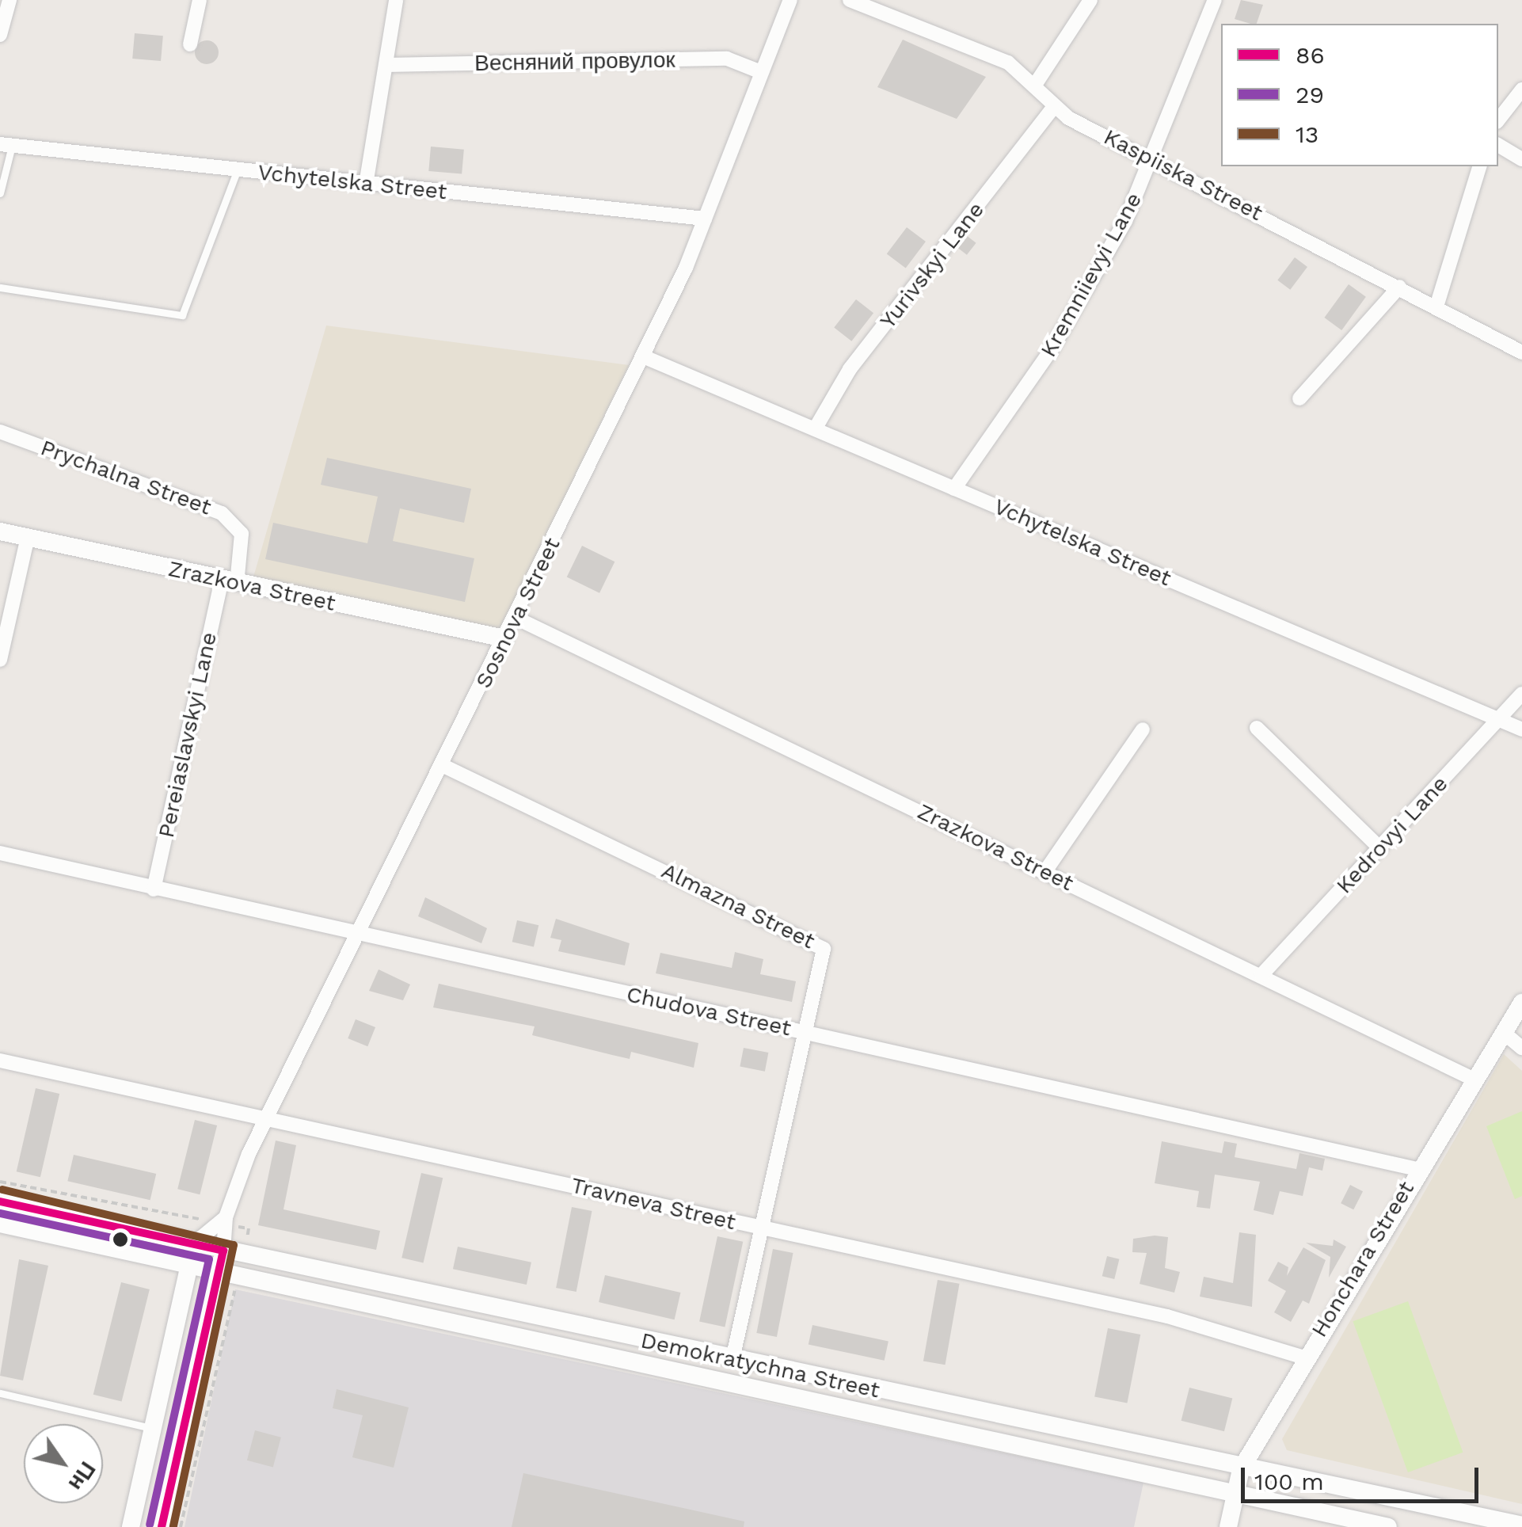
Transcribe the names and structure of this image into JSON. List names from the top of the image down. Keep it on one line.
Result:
{"streets":{"street":["Весняний провулок","Kaspiiska Street","Vchytelska Street","Yurivskyi Lane","Kremniievyi Lane","Prychalna Street","Zrazkova Street","Sosnova Street","Pereiaslavskyi Lane","Kedrovyi Lane","Almazna Street","Chudova Street","Travneva Street","Honchara Street","Demokratychna Street"]},"crossings":[["Весняний провулок","Sosnova Street"],["Kaspiiska Street","Yurivskyi Lane"],["Kaspiiska Street","Kremniievyi Lane"],["Vchytelska Street","Yurivskyi Lane"],["Vchytelska Street","Kremniievyi Lane"],["Vchytelska Street","Sosnova Street"],["Vchytelska Street","Kedrovyi Lane"],["Prychalna Street","Zrazkova Street"],["Prychalna Street","Pereiaslavskyi Lane"],["Zrazkova Street","Sosnova Street"],["Zrazkova Street","Pereiaslavskyi Lane"],["Zrazkova Street","Kedrovyi Lane"],["Zrazkova Street","Honchara Street"],["Sosnova Street","Almazna Street"],["Sosnova Street","Chudova Street"],["Sosnova Street","Travneva Street"],["Sosnova Street","Demokratychna Street"],["Pereiaslavskyi Lane","Chudova Street"],["Almazna Street","Chudova Street"],["Almazna Street","Travneva Street"],["Almazna Street","Demokratychna Street"],["Chudova Street","Honchara Street"],["Travneva Street","Honchara Street"],["Honchara Street","Demokratychna Street"]],"lines":["transit line 13","transit line 86","transit line 29"],"legend":["86","29","13"],"scale_bar":"100 m","north":"bottom right"}
